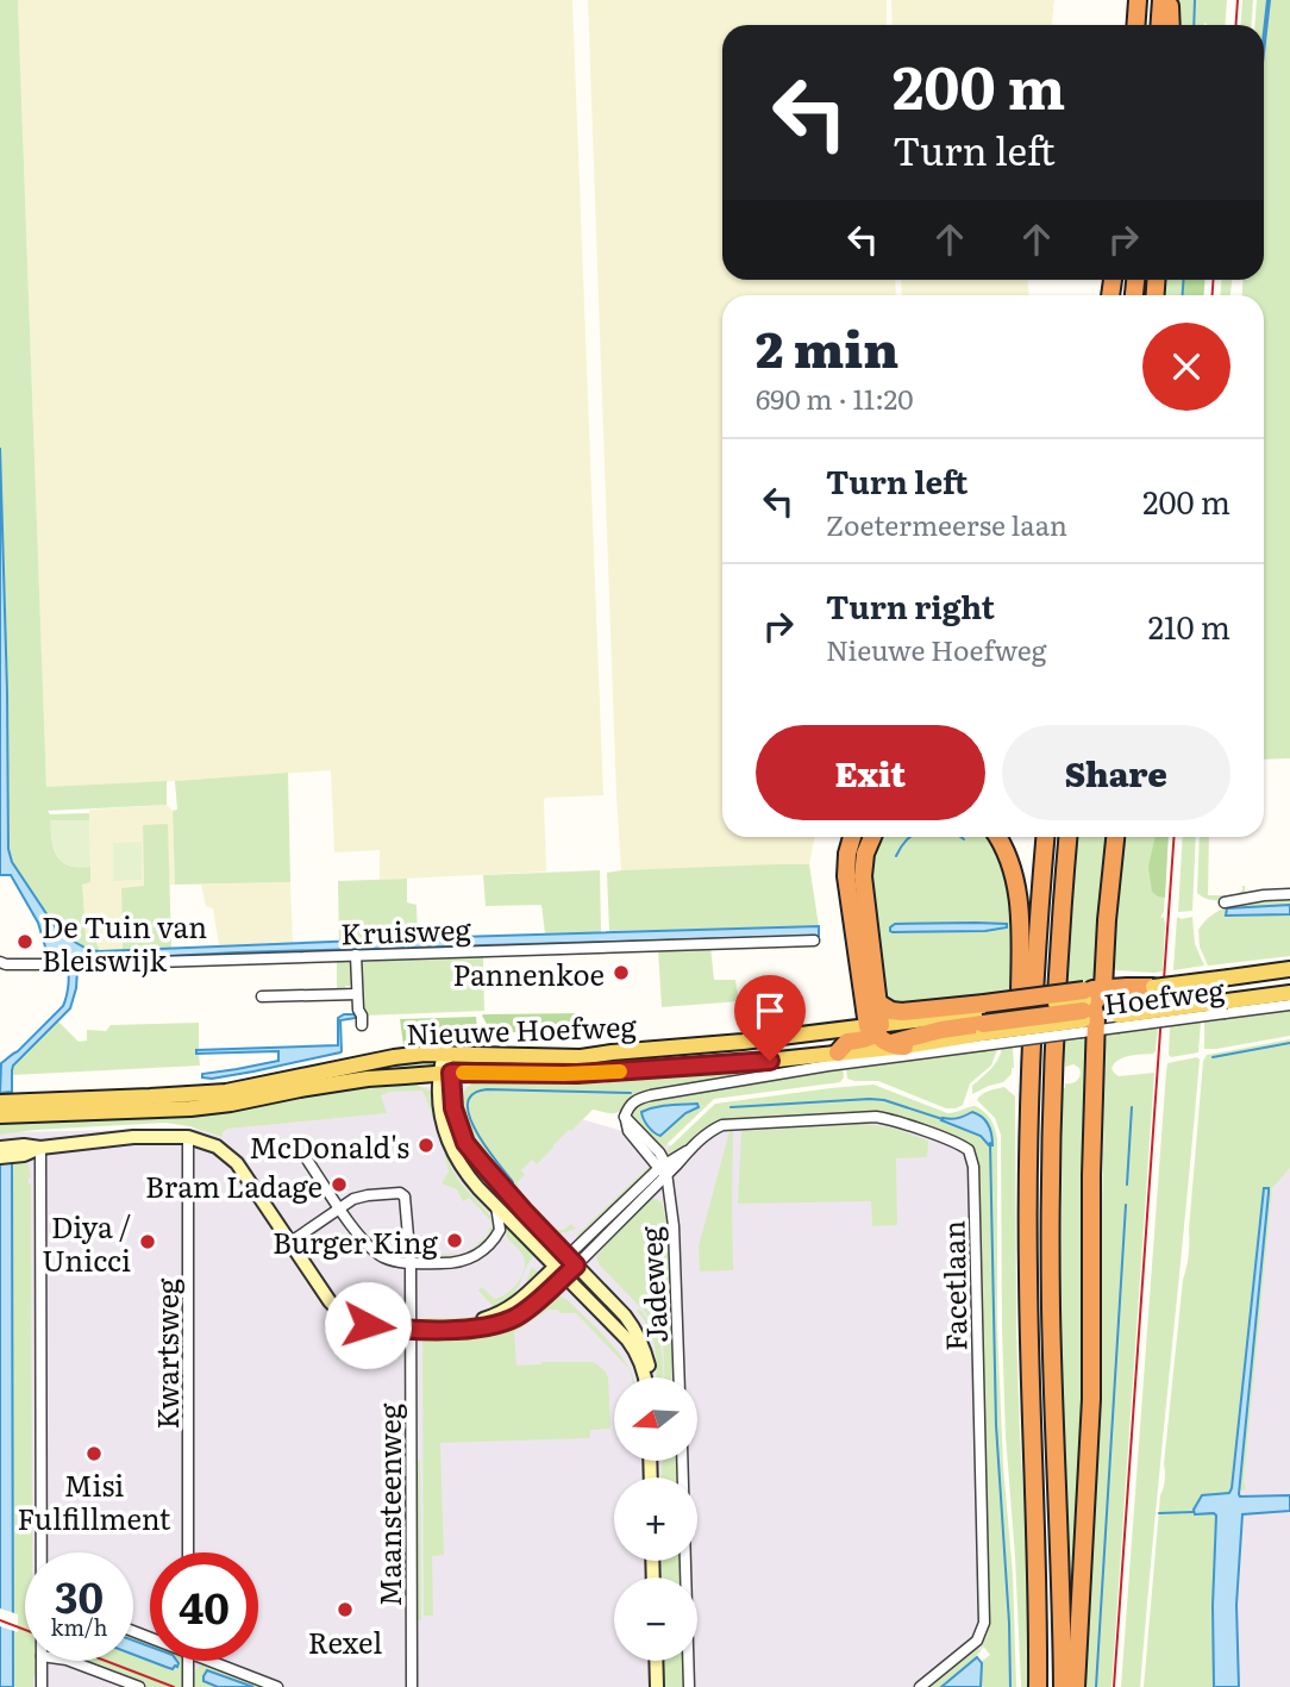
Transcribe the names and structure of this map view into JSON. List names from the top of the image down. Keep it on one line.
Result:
{"streets":{"main road":["Hoefweg","Nieuwe Hoefweg"],"street":["Kruisweg","Jadeweg","Facetlaan","Kwartsweg","Maansteenweg"]},"crossings":[["Hoefweg","Nieuwe Hoefweg"],["Nieuwe Hoefweg","Jadeweg"],["Nieuwe Hoefweg","Facetlaan"],["Jadeweg","Facetlaan"]],"places":["De Tuin van Bleiswijk","Pannenkoe","McDonald's","Bram Ladage","Burger King","Diya / Unicci","Misi Fulfillment","Rexel"],"north":"left","page":{"turn":["200 m","Turn left"],"heading":["2 min","690 m · 11:20"],"list":[{"name":"Turn left","note":"Zoetermeerse laan","value":"200 m"},{"name":"Turn right","note":"Nieuwe Hoefweg","value":"210 m"}],"buttons":["Exit","Share"],"map_buttons":["+","−"],"speed":"30 km/h","limit":"40"}}
